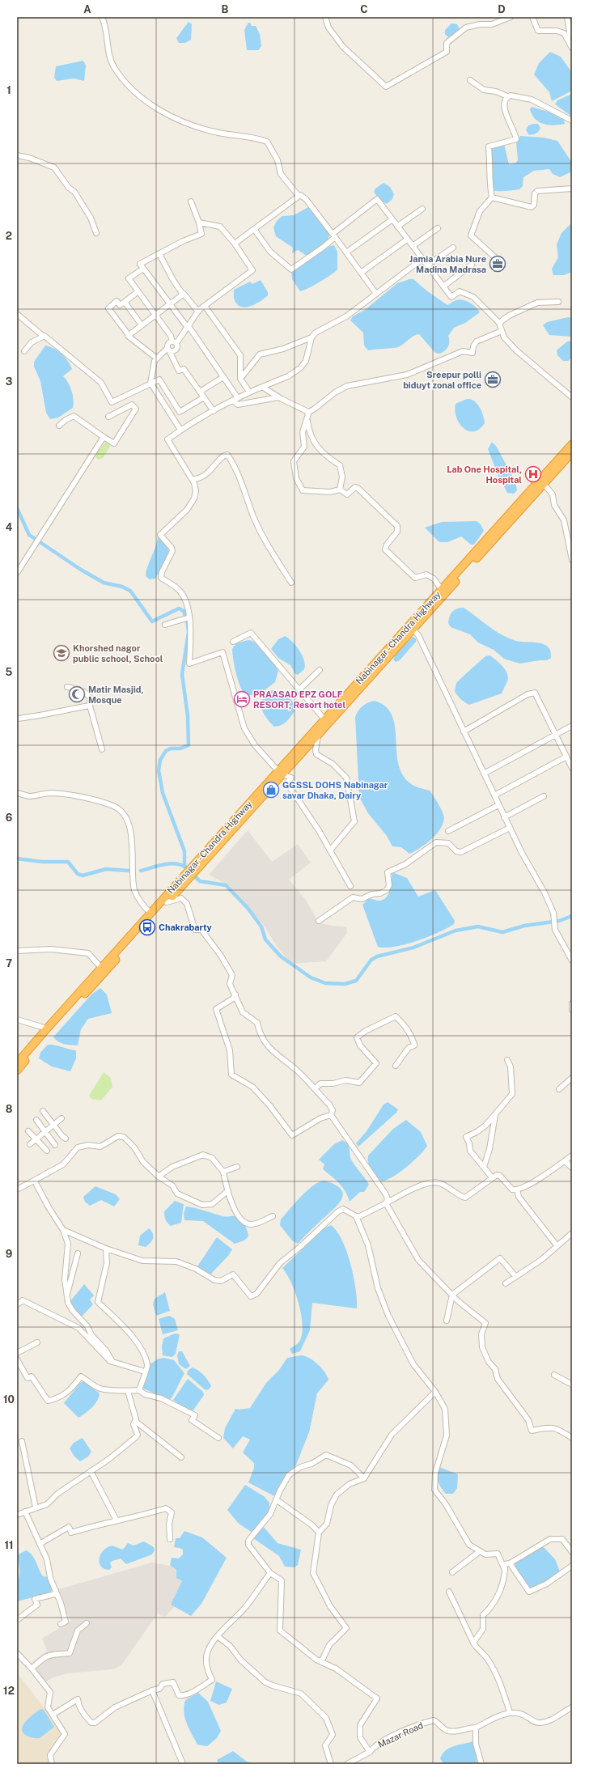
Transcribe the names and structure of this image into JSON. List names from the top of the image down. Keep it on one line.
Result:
{"streets":{"highway":["Nabinagar - Chandra Highway"],"street":["Mazar Road"]},"places":{"office":["Jamia Arabia Nure Madina Madrasa","Sreepur polli biduyt zonal office"],"hospital":["Lab One Hospital, Hospital"],"school or university":["Khorshed nagor public school, School"],"mosque":["Matir Masjid, Mosque"],"hotel":["PRAASAD EPZ GOLF RESORT, Resort hotel"],"shop":["GGSSL DOHS Nabinagar savar Dhaka, Dairy"],"bus stop":["Chakrabarty"]},"grid":{"columns":["A","B","C","D"],"rows":["1","2","3","4","5","6","7","8","9","10","11","12"]}}
